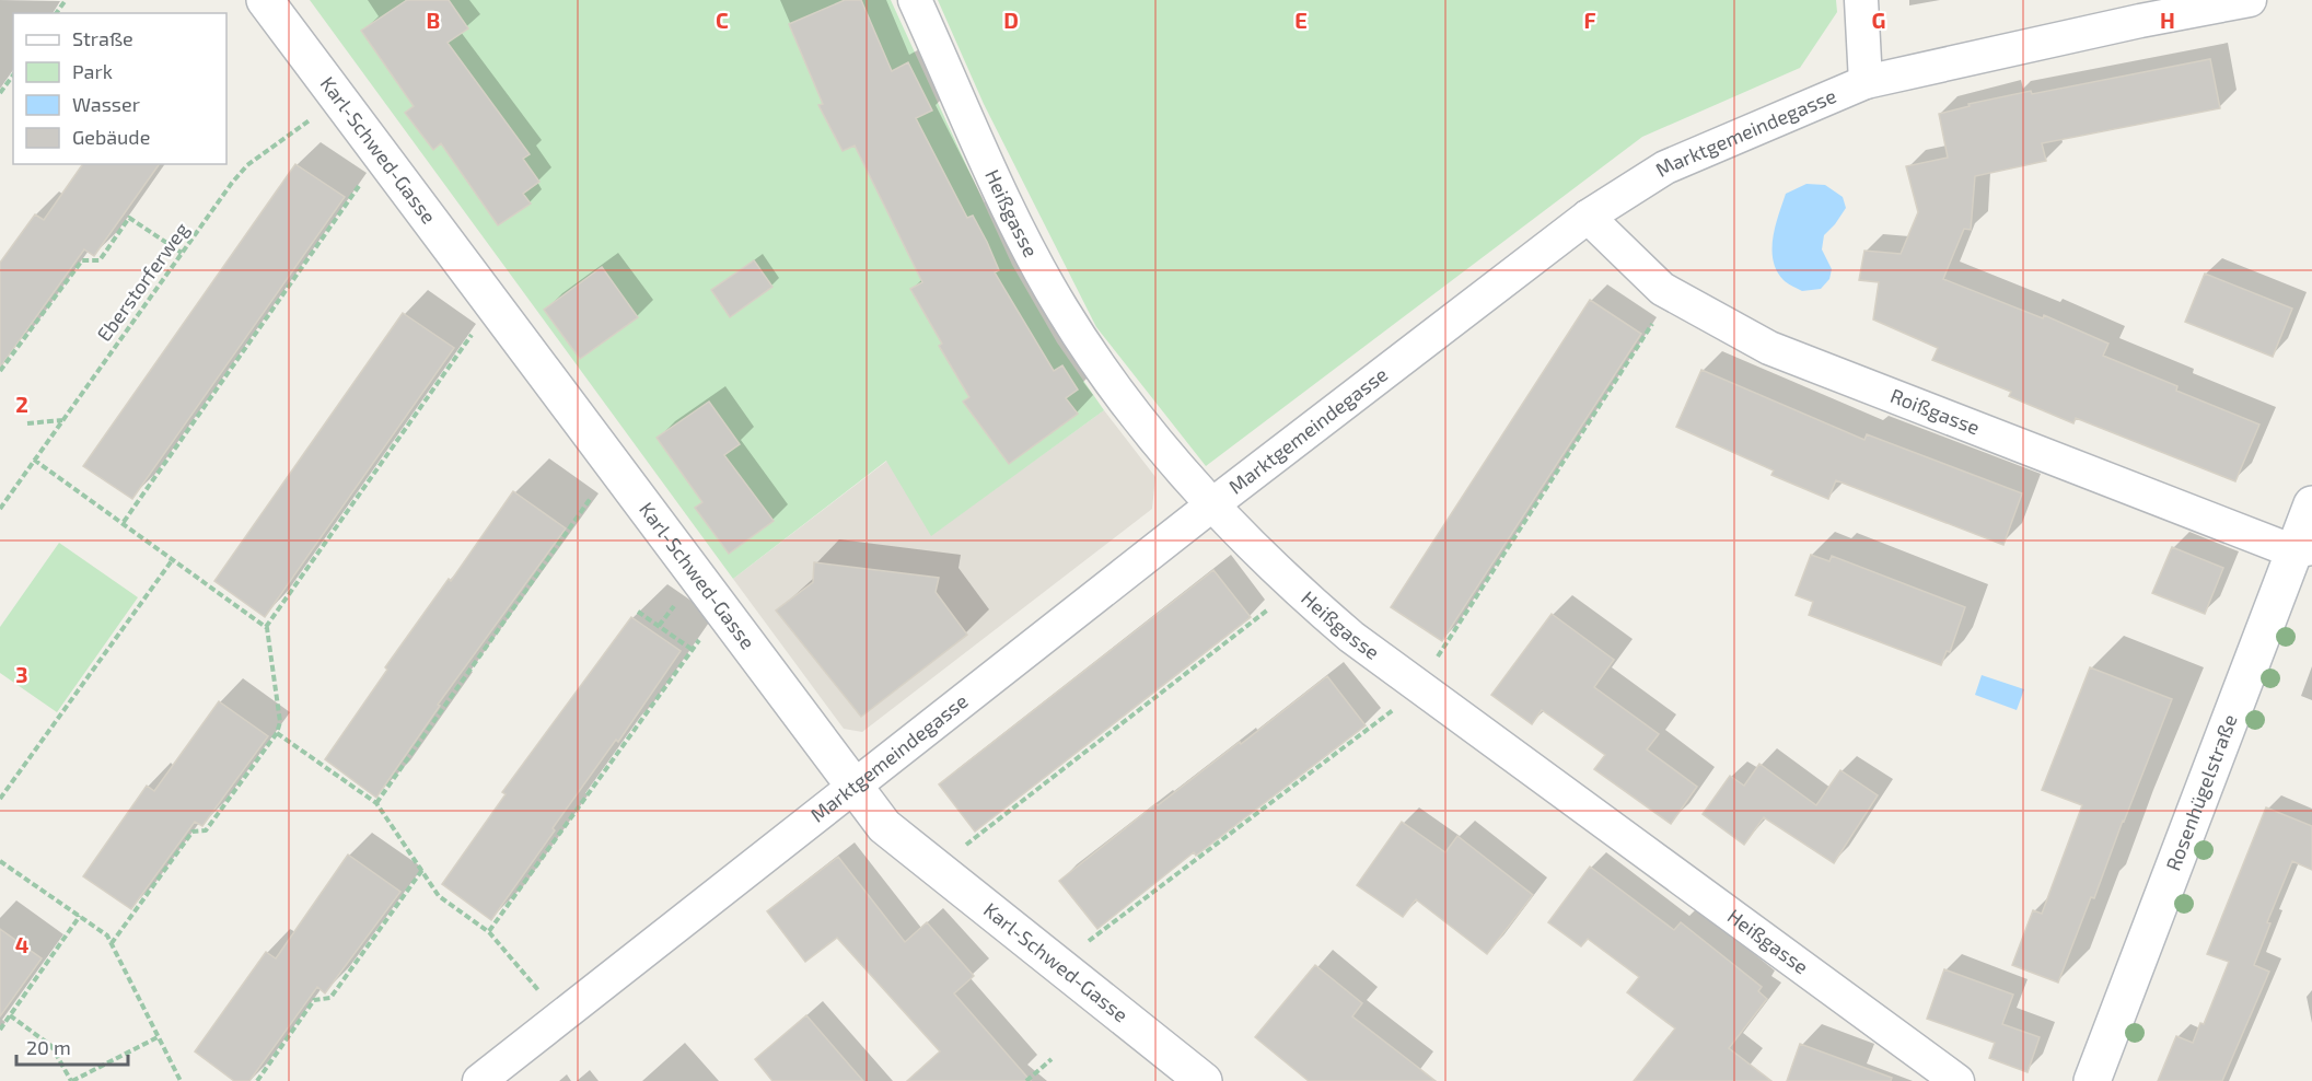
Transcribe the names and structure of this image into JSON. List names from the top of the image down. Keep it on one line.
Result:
{"streets":{"street":["Marktgemeindegasse","Karl-Schwed-Gasse","Heißgasse","Roißgasse","Rosenhügelstraße"],"path":["Eberstorferweg"]},"crossings":[["Marktgemeindegasse","Karl-Schwed-Gasse"],["Marktgemeindegasse","Heißgasse"],["Marktgemeindegasse","Roißgasse"],["Karl-Schwed-Gasse","Eberstorferweg"],["Roißgasse","Rosenhügelstraße"]],"legend":["Straße","Park","Wasser","Gebäude"],"scale_bar":"20 m","grid":{"columns":["B","C","D","E","F","G","H"],"rows":["2","3","4"]}}
